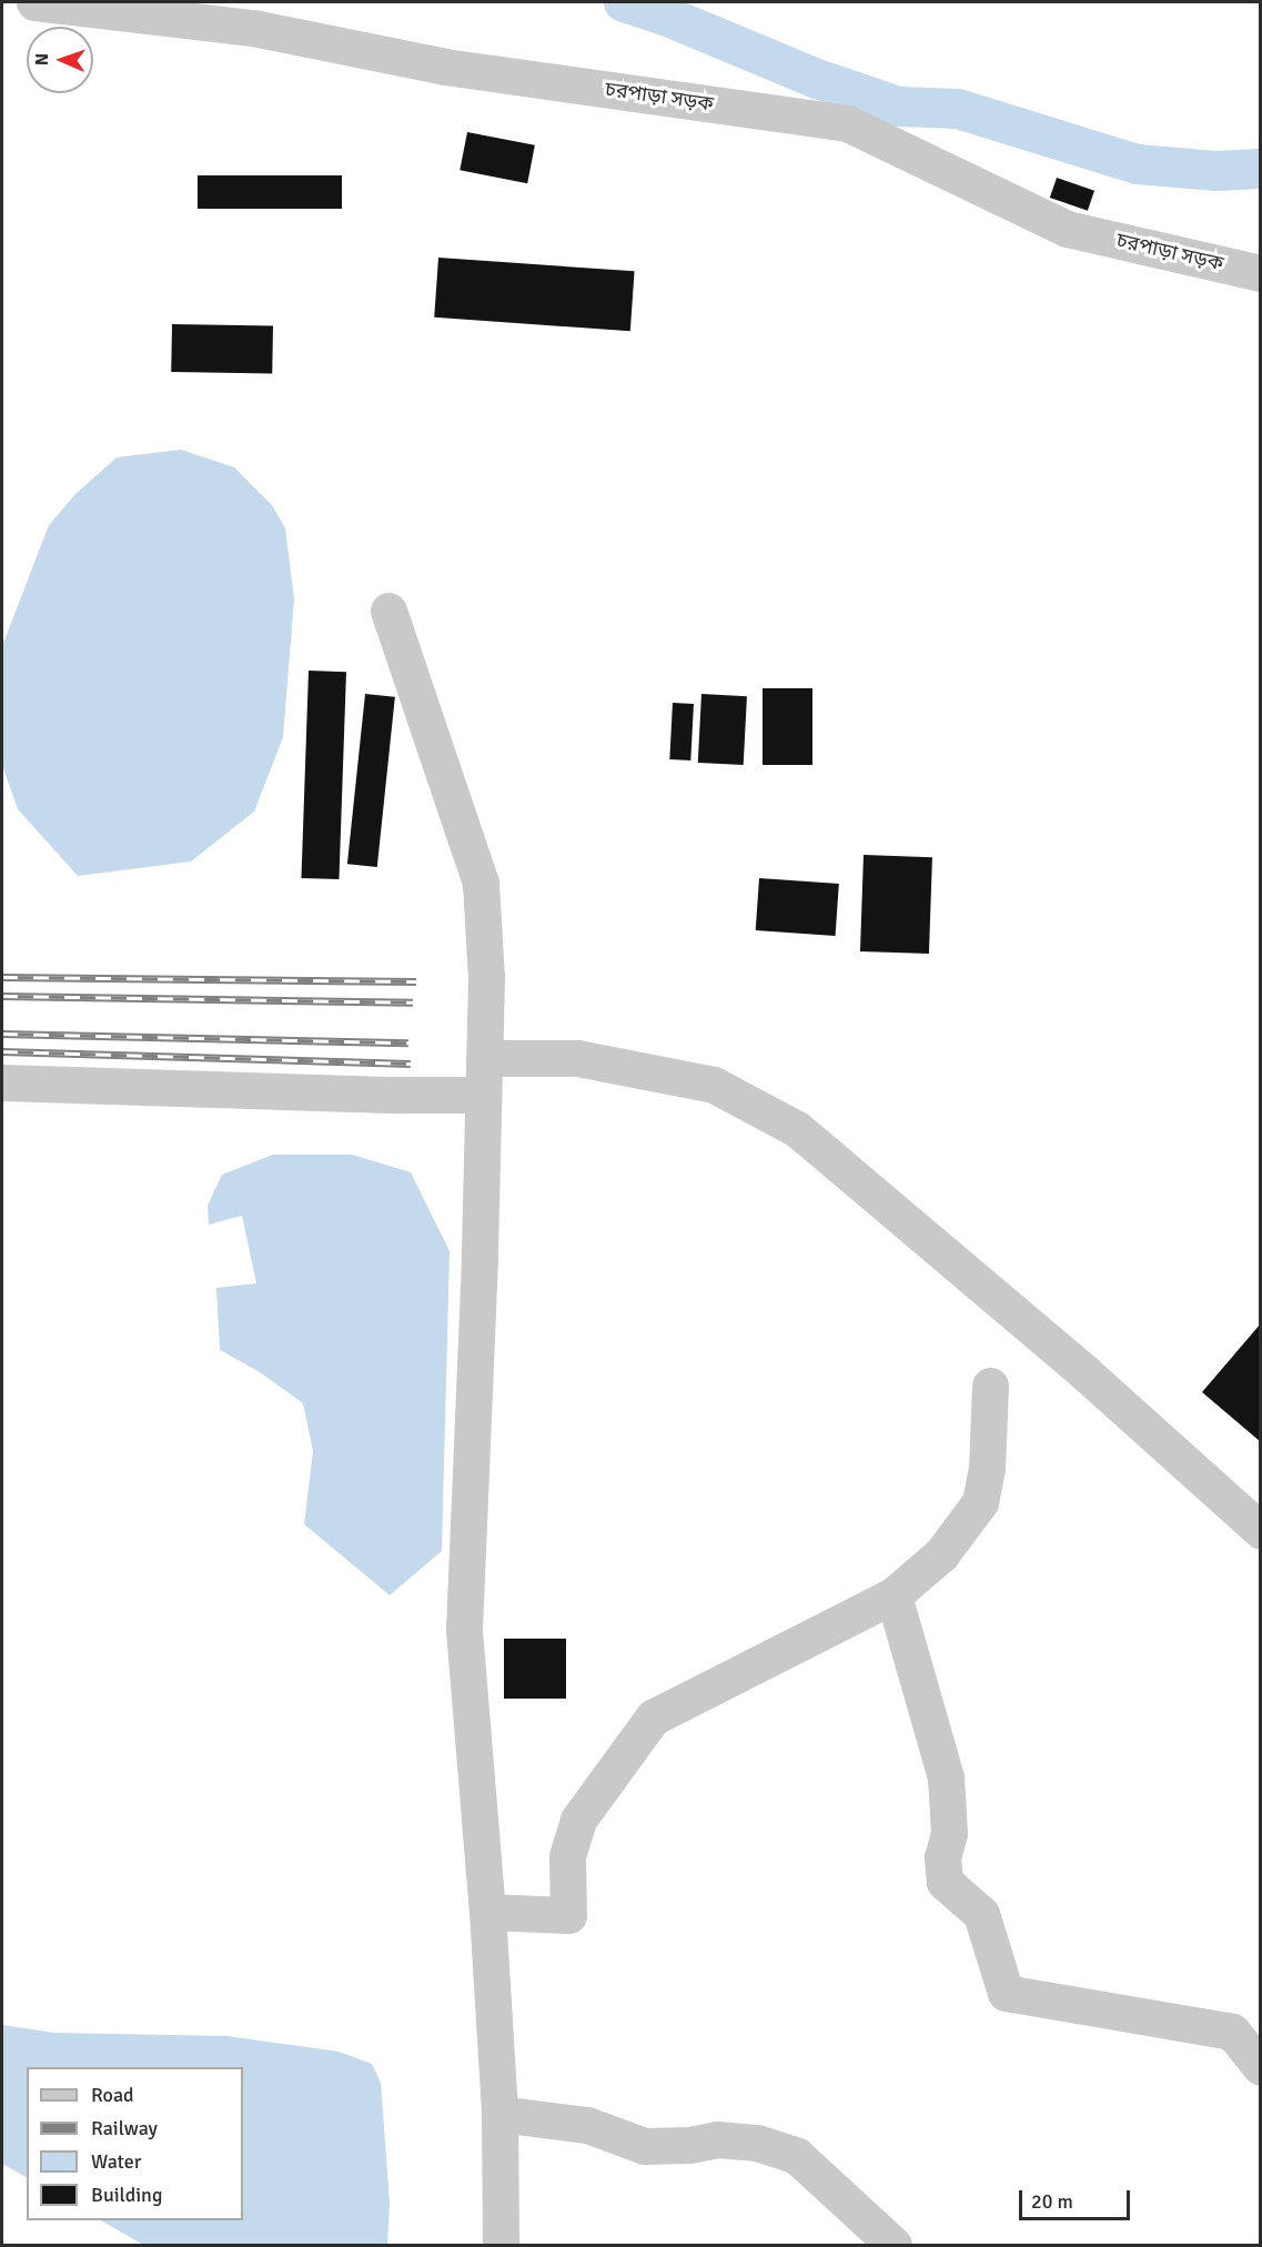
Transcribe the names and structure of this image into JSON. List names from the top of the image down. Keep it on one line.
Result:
{"streets":{"street":["চরপাড়া সড়ক"]},"legend":["Road","Railway","Water","Building"],"scale_bar":"20 m","north":"left"}
